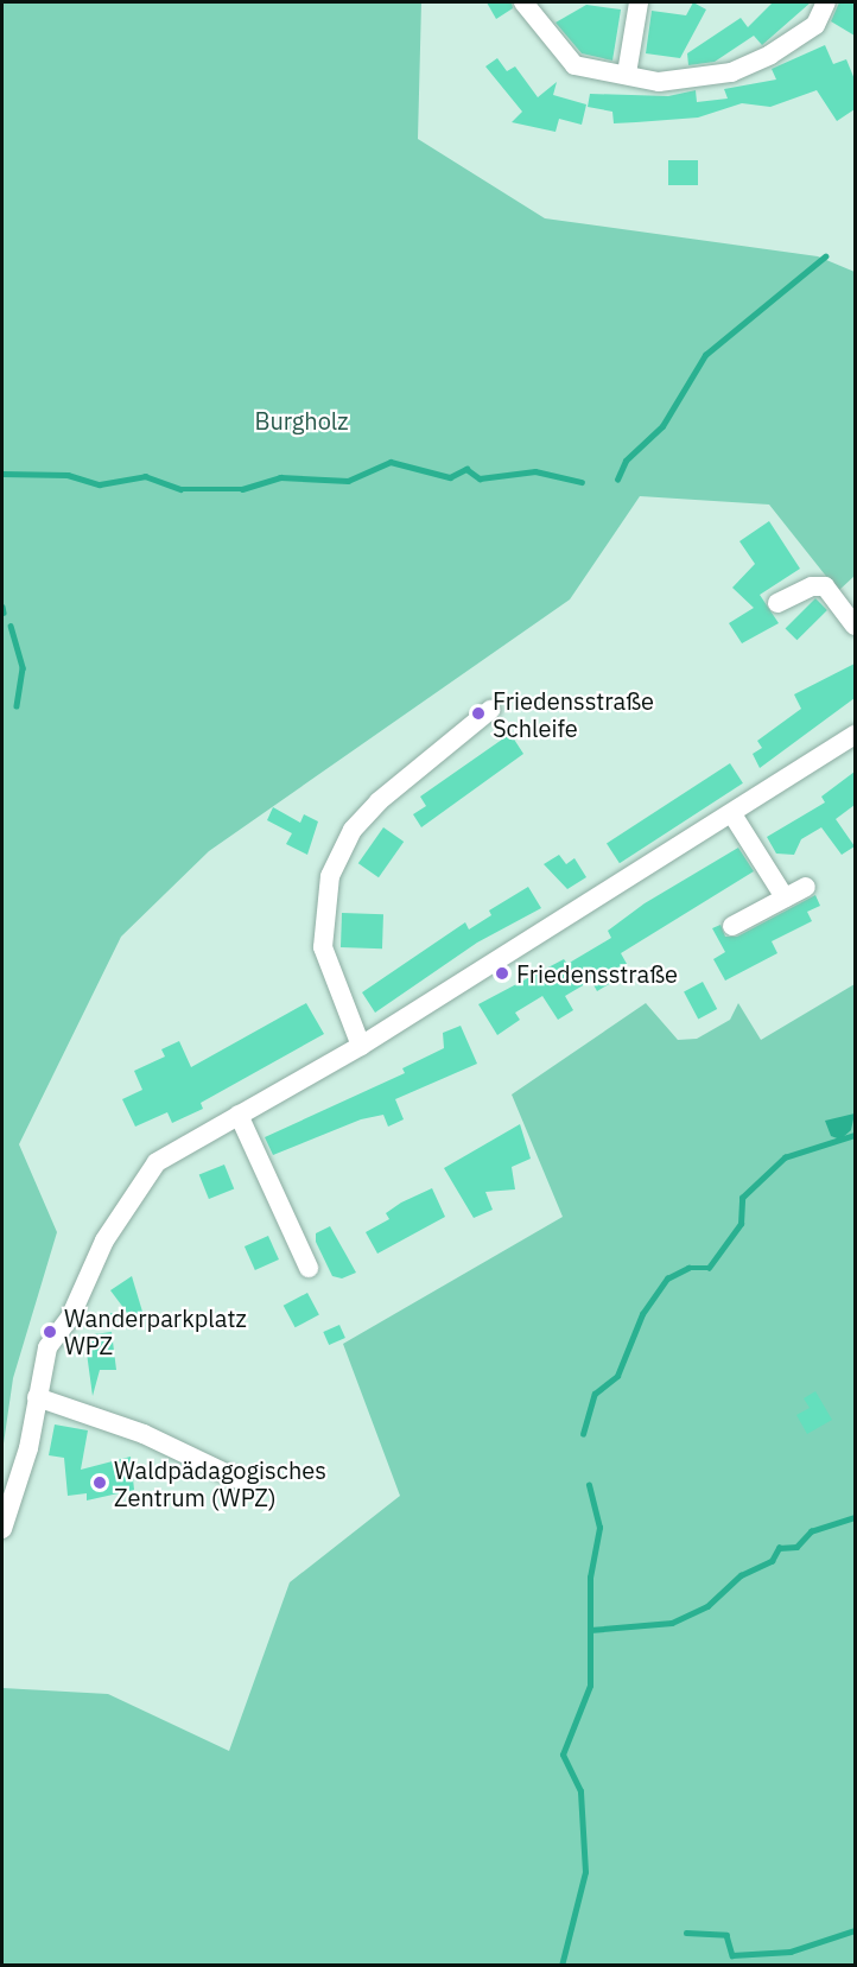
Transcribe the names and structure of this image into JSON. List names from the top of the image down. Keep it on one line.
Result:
{"parks":["Burgholz"],"places":["Friedensstraße Schleife","Friedensstraße","Wanderparkplatz WPZ","Waldpädagogisches Zentrum (WPZ)"]}
